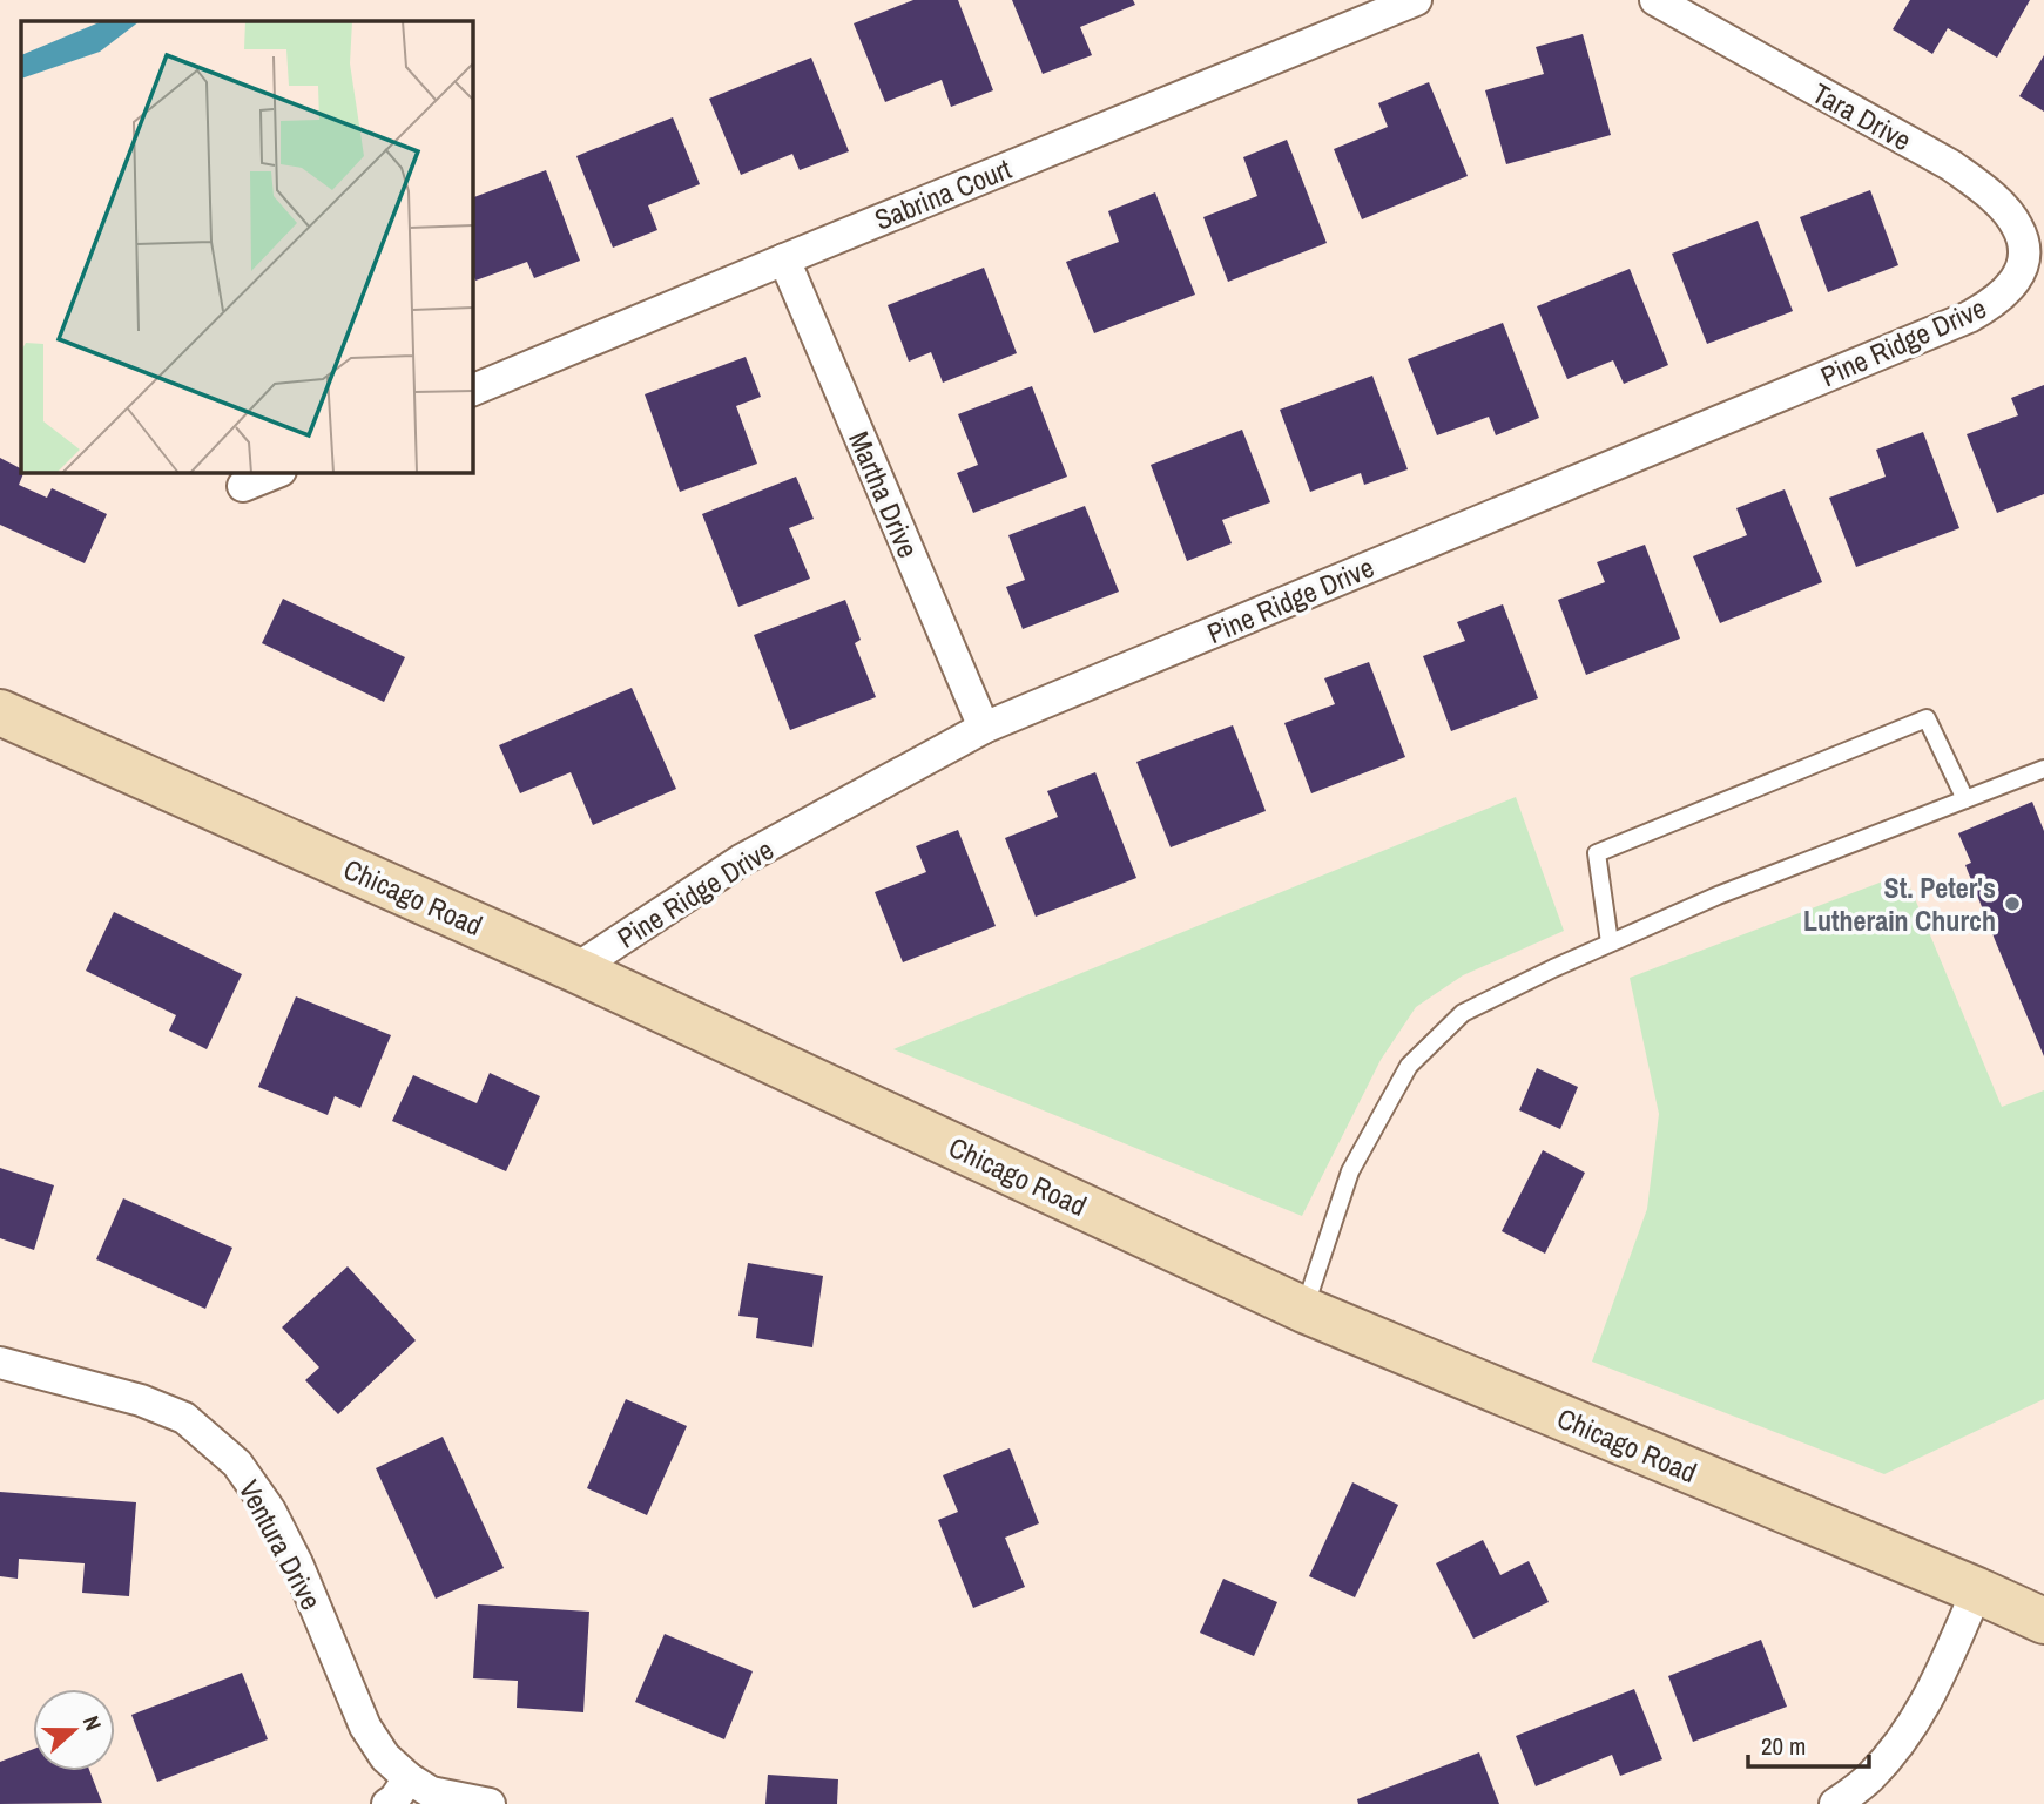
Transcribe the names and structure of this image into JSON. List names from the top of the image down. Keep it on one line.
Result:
{"streets":{"street":["Tara Drive","Sabrina Court","Pine Ridge Drive","Martha Drive","Chicago Road","Ventura Drive"]},"crossings":[["Tara Drive","Pine Ridge Drive"],["Sabrina Court","Martha Drive"],["Pine Ridge Drive","Martha Drive"],["Pine Ridge Drive","Chicago Road"]],"places":["St. Peter's Lutherain Church"],"scale_bar":"20 m","north":"right"}
